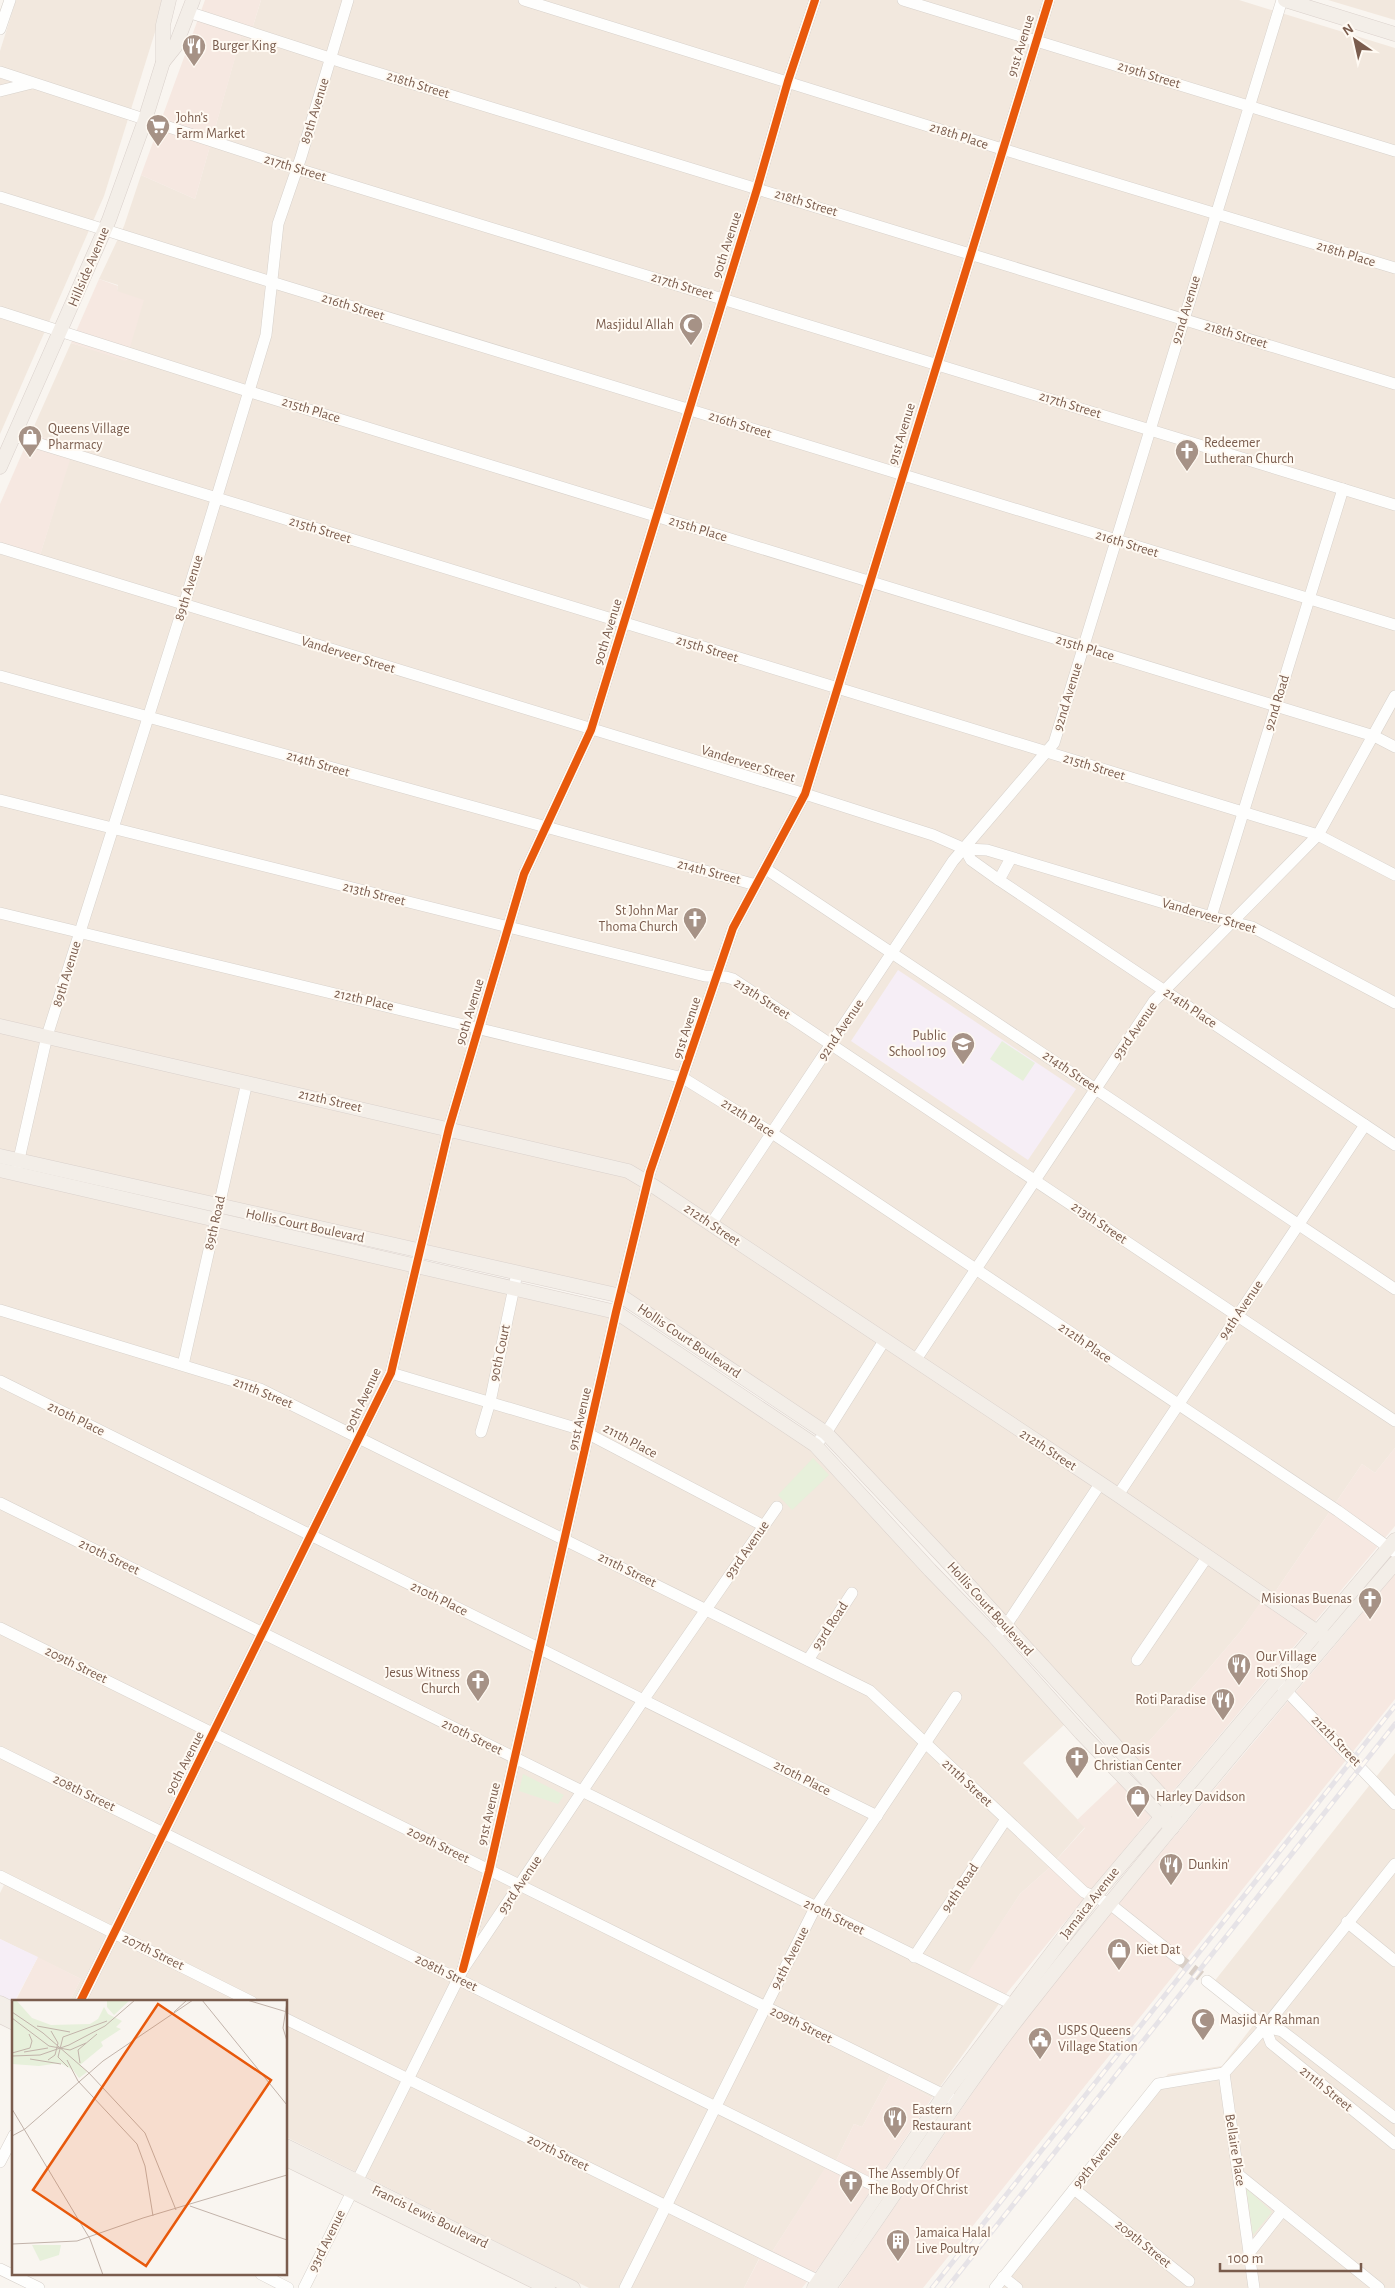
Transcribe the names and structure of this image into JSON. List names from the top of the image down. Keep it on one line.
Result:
{"streets":{"main road":["Hillside Avenue","212th Street","Hollis Court Boulevard","Jamaica Avenue","Francis Lewis Boulevard"],"street":["91st Avenue","219th Street","218th Street","89th Avenue","218th Place","217th Street","90th Avenue","216th Street","92nd Avenue","215th Place","215th Street","Vanderveer Street","92nd Road","214th Street","213th Street","212th Place","214th Place","93rd Avenue","89th Road","94th Avenue","90th Court","211th Street","210th Place","211th Place","210th Street","93rd Road","209th Street","208th Street","94th Road","207th Street","Bellaire Place","99th Avenue"]},"crossings":[["91st Avenue","219th Street"],["91st Avenue","218th Street"],["91st Avenue","218th Place"],["91st Avenue","217th Street"],["91st Avenue","216th Street"],["91st Avenue","215th Place"],["91st Avenue","215th Street"],["91st Avenue","Vanderveer Street"],["91st Avenue","214th Street"],["91st Avenue","213th Street"],["91st Avenue","212th Place"],["91st Avenue","93rd Avenue"],["91st Avenue","212th Street"],["91st Avenue","Hollis Court Boulevard"],["91st Avenue","211th Street"],["91st Avenue","210th Place"],["91st Avenue","211th Place"],["91st Avenue","210th Street"],["91st Avenue","209th Street"],["91st Avenue","208th Street"],["219th Street","92nd Avenue"],["218th Street","89th Avenue"],["218th Street","90th Avenue"],["218th Street","Hillside Avenue"],["218th Street","92nd Avenue"],["89th Avenue","217th Street"],["89th Avenue","216th Street"],["89th Avenue","215th Place"],["89th Avenue","215th Street"],["89th Avenue","Vanderveer Street"],["89th Avenue","214th Street"],["89th Avenue","213th Street"],["89th Avenue","212th Place"],["89th Avenue","212th Street"],["89th Avenue","Hollis Court Boulevard"],["218th Place","90th Avenue"],["218th Place","92nd Avenue"],["217th Street","90th Avenue"],["217th Street","Hillside Avenue"],["217th Street","92nd Avenue"],["217th Street","92nd Road"],["90th Avenue","216th Street"],["90th Avenue","215th Place"],["90th Avenue","215th Street"],["90th Avenue","Vanderveer Street"],["90th Avenue","214th Street"],["90th Avenue","213th Street"],["90th Avenue","212th Place"],["90th Avenue","212th Street"],["90th Avenue","Hollis Court Boulevard"],["90th Avenue","211th Street"],["90th Avenue","210th Place"],["90th Avenue","211th Place"],["90th Avenue","210th Street"],["90th Avenue","209th Street"],["90th Avenue","208th Street"],["90th Avenue","207th Street"],["Hillside Avenue","216th Street"],["Hillside Avenue","215th Place"],["Hillside Avenue","215th Street"],["216th Street","92nd Avenue"],["216th Street","92nd Road"],["92nd Avenue","215th Place"],["92nd Avenue","215th Street"],["92nd Avenue","Vanderveer Street"],["92nd Avenue","214th Street"],["92nd Avenue","213th Street"],["92nd Avenue","212th Place"],["92nd Avenue","214th Place"],["92nd Avenue","212th Street"],["215th Place","92nd Road"],["215th Place","93rd Avenue"],["215th Street","92nd Road"],["215th Street","93rd Avenue"],["Vanderveer Street","92nd Road"],["Vanderveer Street","214th Place"],["Vanderveer Street","93rd Avenue"],["214th Street","93rd Avenue"],["214th Street","94th Avenue"],["213th Street","93rd Avenue"],["213th Street","94th Avenue"],["212th Place","93rd Avenue"],["212th Place","94th Avenue"],["212th Place","Jamaica Avenue"],["214th Place","93rd Avenue"],["214th Place","94th Avenue"],["93rd Avenue","212th Street"],["93rd Avenue","211th Street"],["93rd Avenue","210th Place"],["93rd Avenue","211th Place"],["93rd Avenue","210th Street"],["93rd Avenue","209th Street"],["93rd Avenue","208th Street"],["93rd Avenue","207th Street"],["93rd Avenue","Francis Lewis Boulevard"],["212th Street","89th Road"],["212th Street","94th Avenue"],["212th Street","Jamaica Avenue"],["89th Road","Hollis Court Boulevard"],["89th Road","211th Street"],["Hollis Court Boulevard","90th Court"],["Hollis Court Boulevard","Jamaica Avenue"],["94th Avenue","211th Street"],["94th Avenue","210th Place"],["94th Avenue","210th Street"],["94th Avenue","209th Street"],["94th Avenue","208th Street"],["94th Avenue","207th Street"],["90th Court","211th Place"],["211th Street","93rd Road"],["211th Street","94th Road"],["211th Street","Jamaica Avenue"],["210th Street","94th Road"],["210th Street","Jamaica Avenue"],["209th Street","Jamaica Avenue"],["209th Street","99th Avenue"],["208th Street","Jamaica Avenue"],["Jamaica Avenue","207th Street"],["Bellaire Place","99th Avenue"]],"places":{"restaurant":["Burger King","Our Village Roti Shop","Roti Paradise","Dunkin'","Eastern Restaurant"],"supermarket":["John’s Farm Market"],"mosque":["Masjidul Allah","Masjid Ar Rahman"],"shop":["Queens Village Pharmacy","Harley Davidson","Kiet Dat"],"church":["Redeemer Lutheran Church","St John Mar Thoma Church","Misionas Buenas","Jesus Witness Church","Love Oasis Christian Center","The Assembly Of The Body Of Christ"],"school or university":["Public School 109"],"public building":["USPS Queens Village Station"],"building":["Jamaica Halal Live Poultry"]},"scale_bar":"100 m","north":"top left"}
